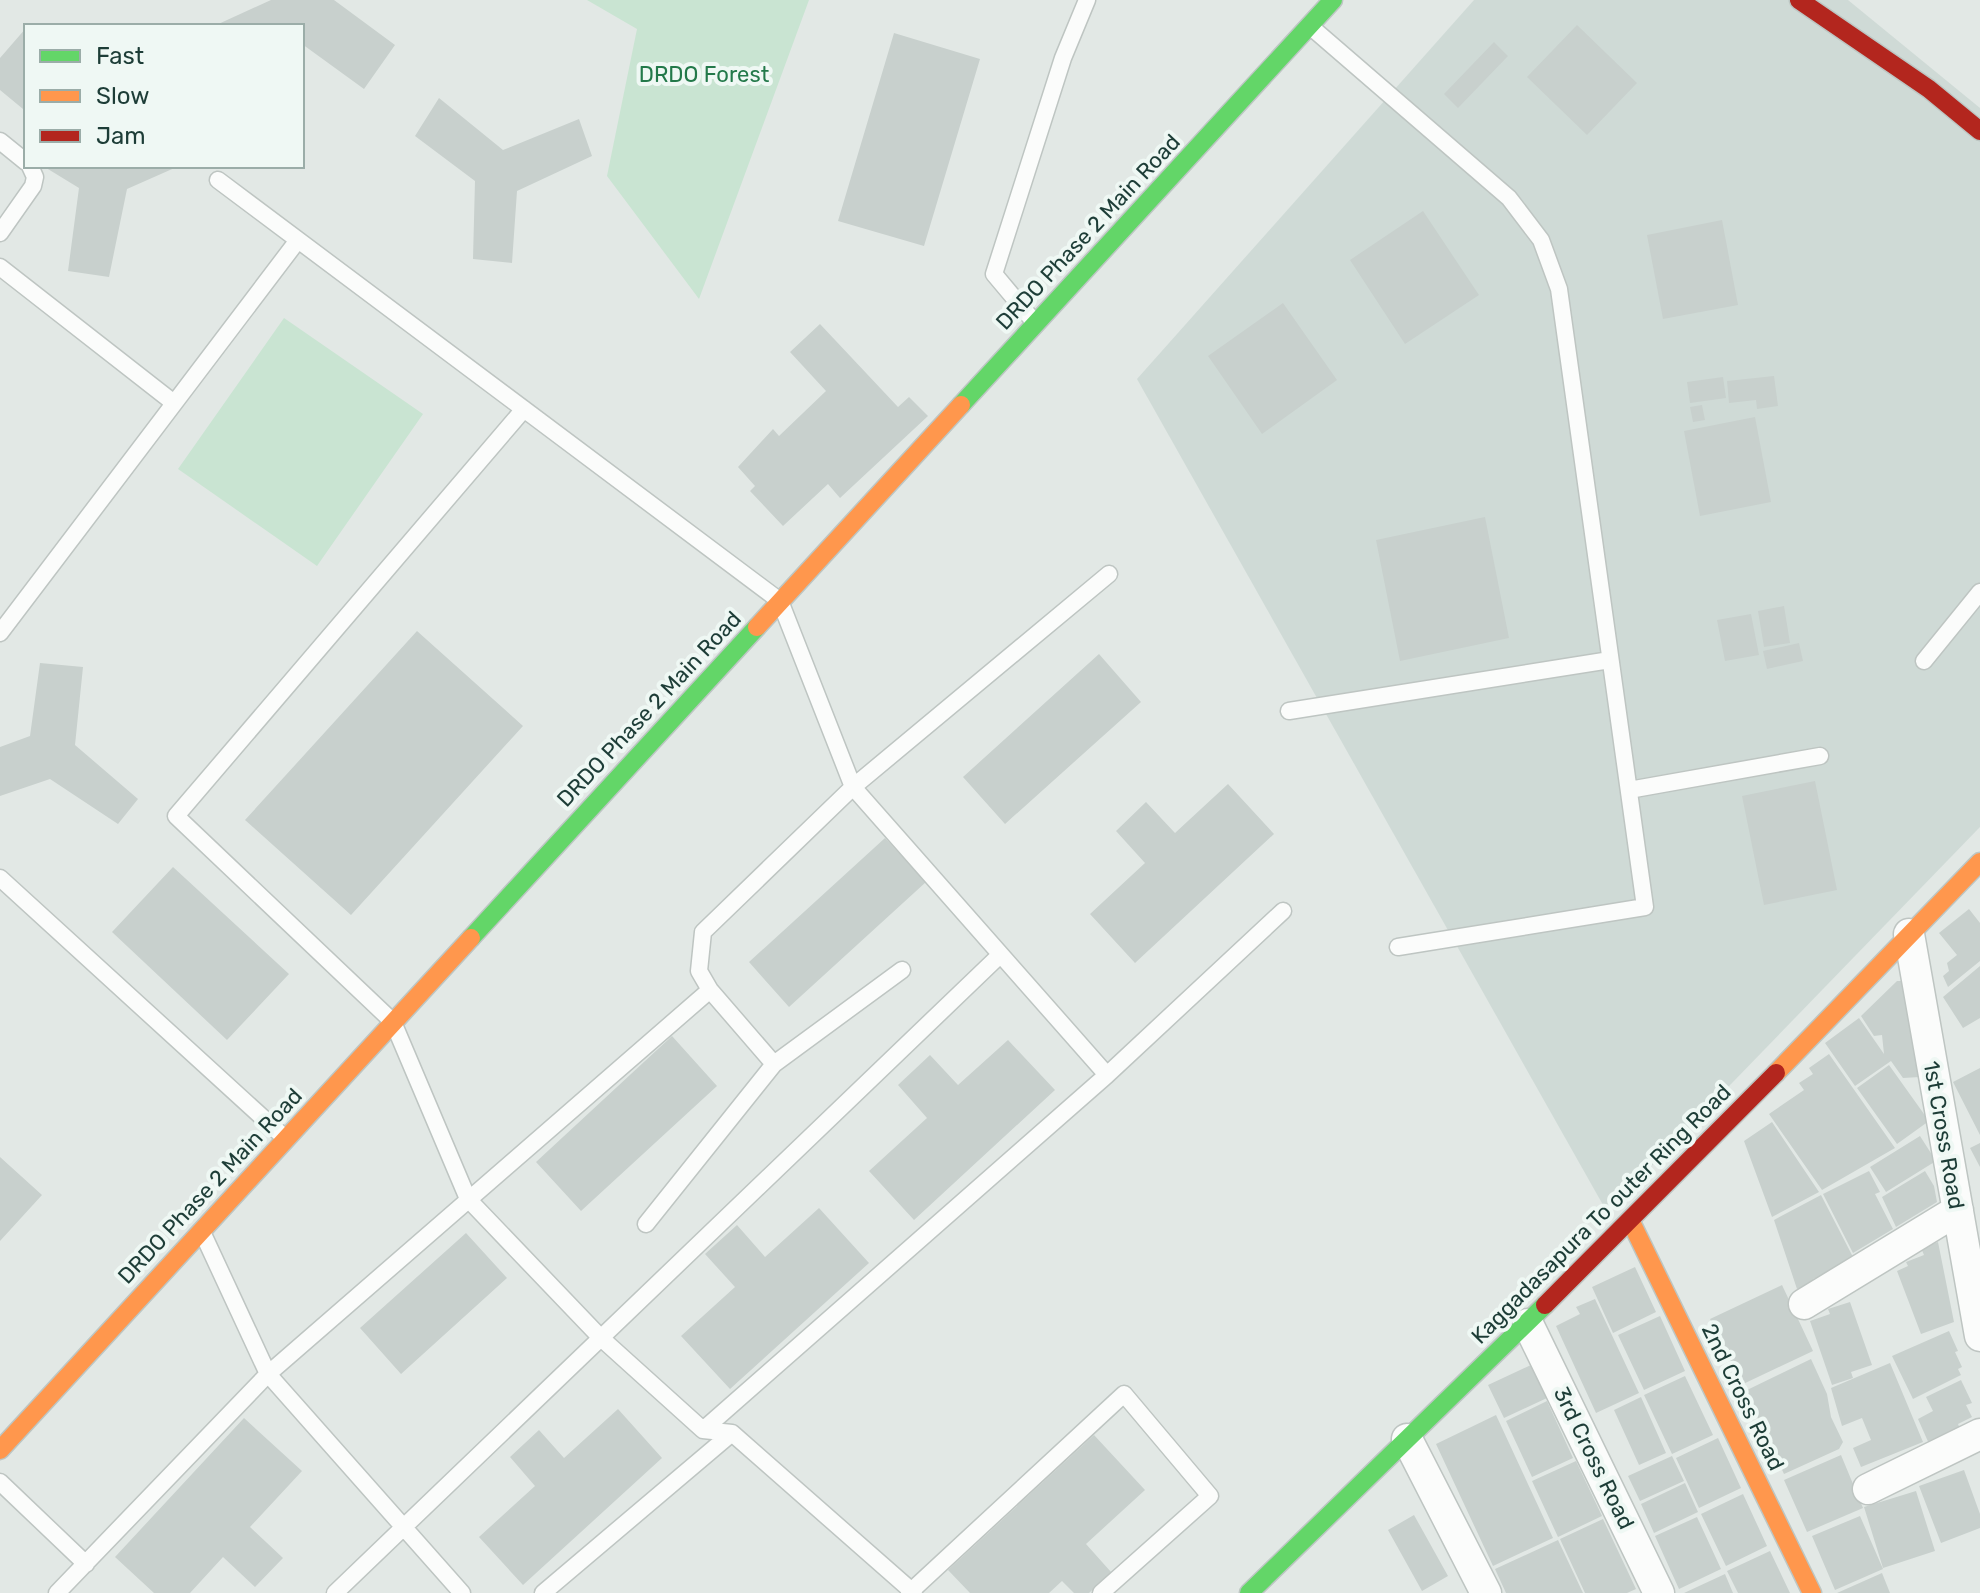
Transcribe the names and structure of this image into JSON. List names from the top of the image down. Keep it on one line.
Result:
{"streets":{"street":["DRDO Phase 2 Main Road","1st Cross Road","Kaggadasapura To outer Ring Road","2nd Cross Road","3rd Cross Road"]},"crossings":[["1st Cross Road","Kaggadasapura To outer Ring Road"],["Kaggadasapura To outer Ring Road","2nd Cross Road"],["Kaggadasapura To outer Ring Road","3rd Cross Road"]],"parks":["DRDO Forest"],"legend":["Fast","Slow","Jam"]}
